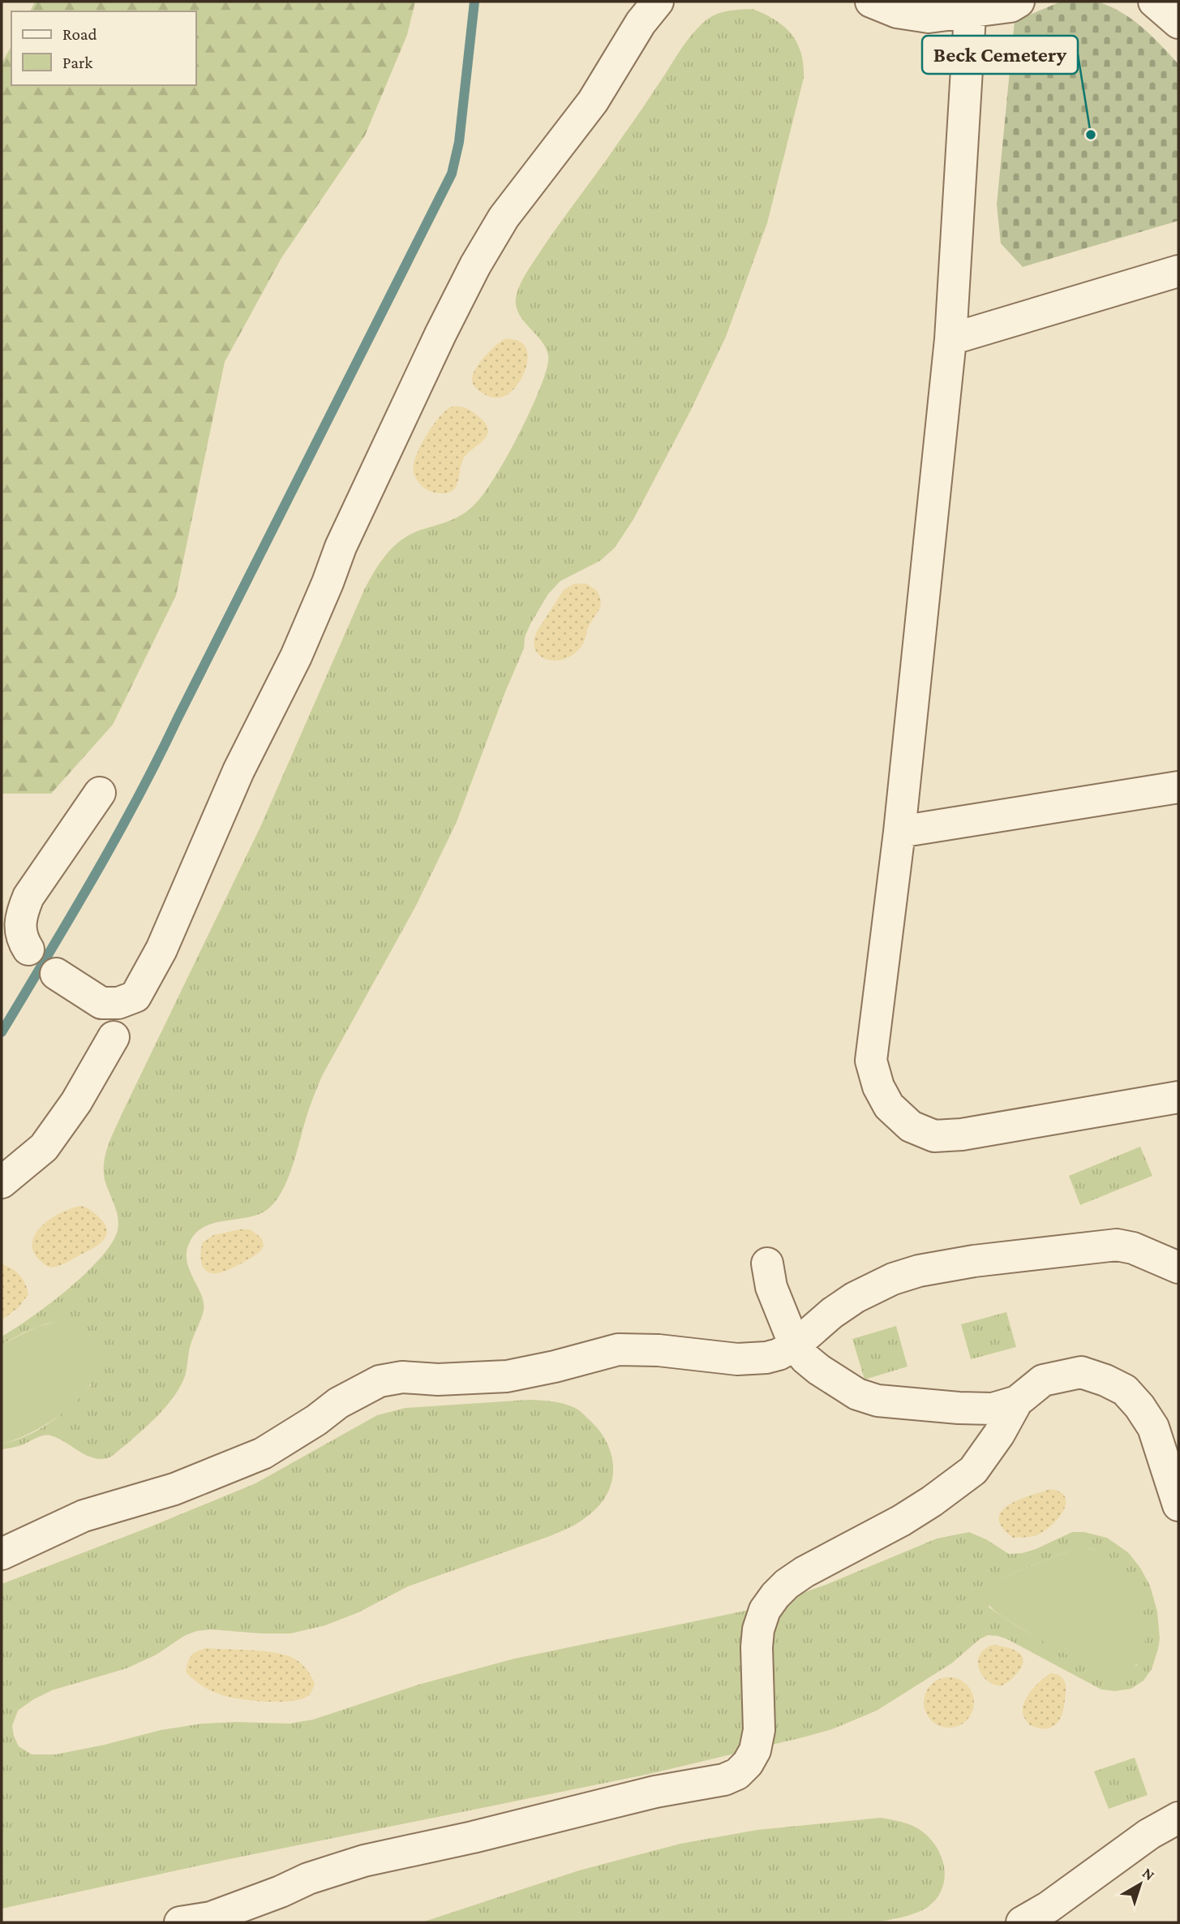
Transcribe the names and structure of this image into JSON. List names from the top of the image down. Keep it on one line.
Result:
{"places":["Beck Cemetery"],"legend":["Road","Park"],"north":"top right"}
